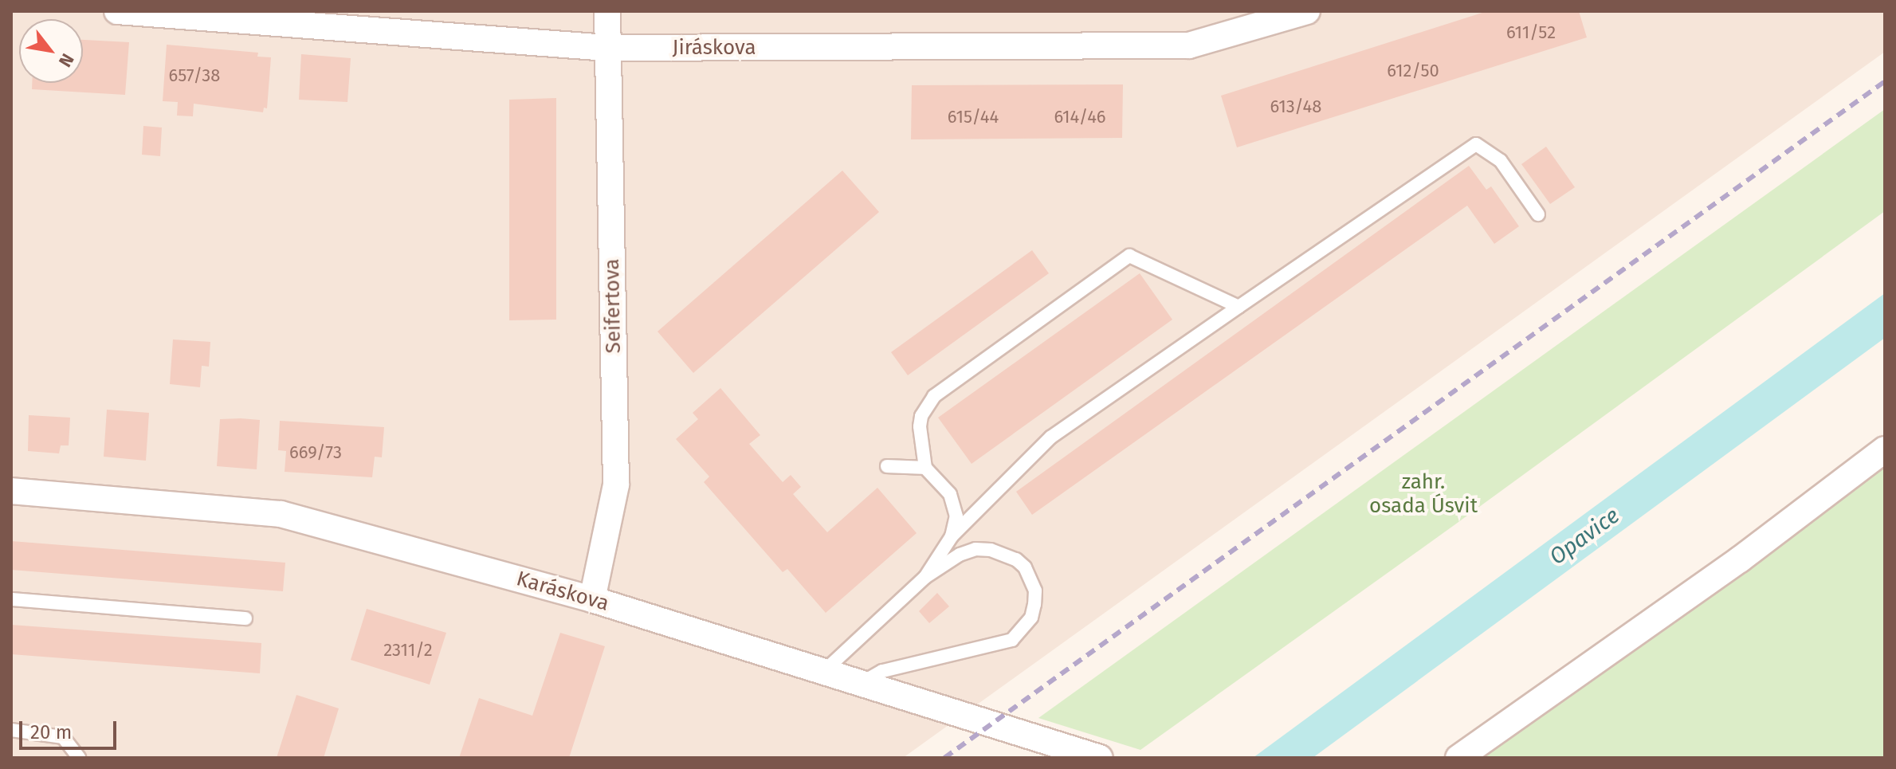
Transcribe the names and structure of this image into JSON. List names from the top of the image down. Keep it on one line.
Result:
{"streets":{"street":["Jiráskova","Seifertova","Karáskova"]},"crossings":[["Jiráskova","Seifertova"],["Seifertova","Karáskova"]],"water":["Opavice"],"parks":["zahr. osada Úsvit"],"house_numbers":["611/52","612/50","657/38","613/48","615/44","614/46","669/73","2311/2"],"scale_bar":"20 m","north":"bottom right"}
